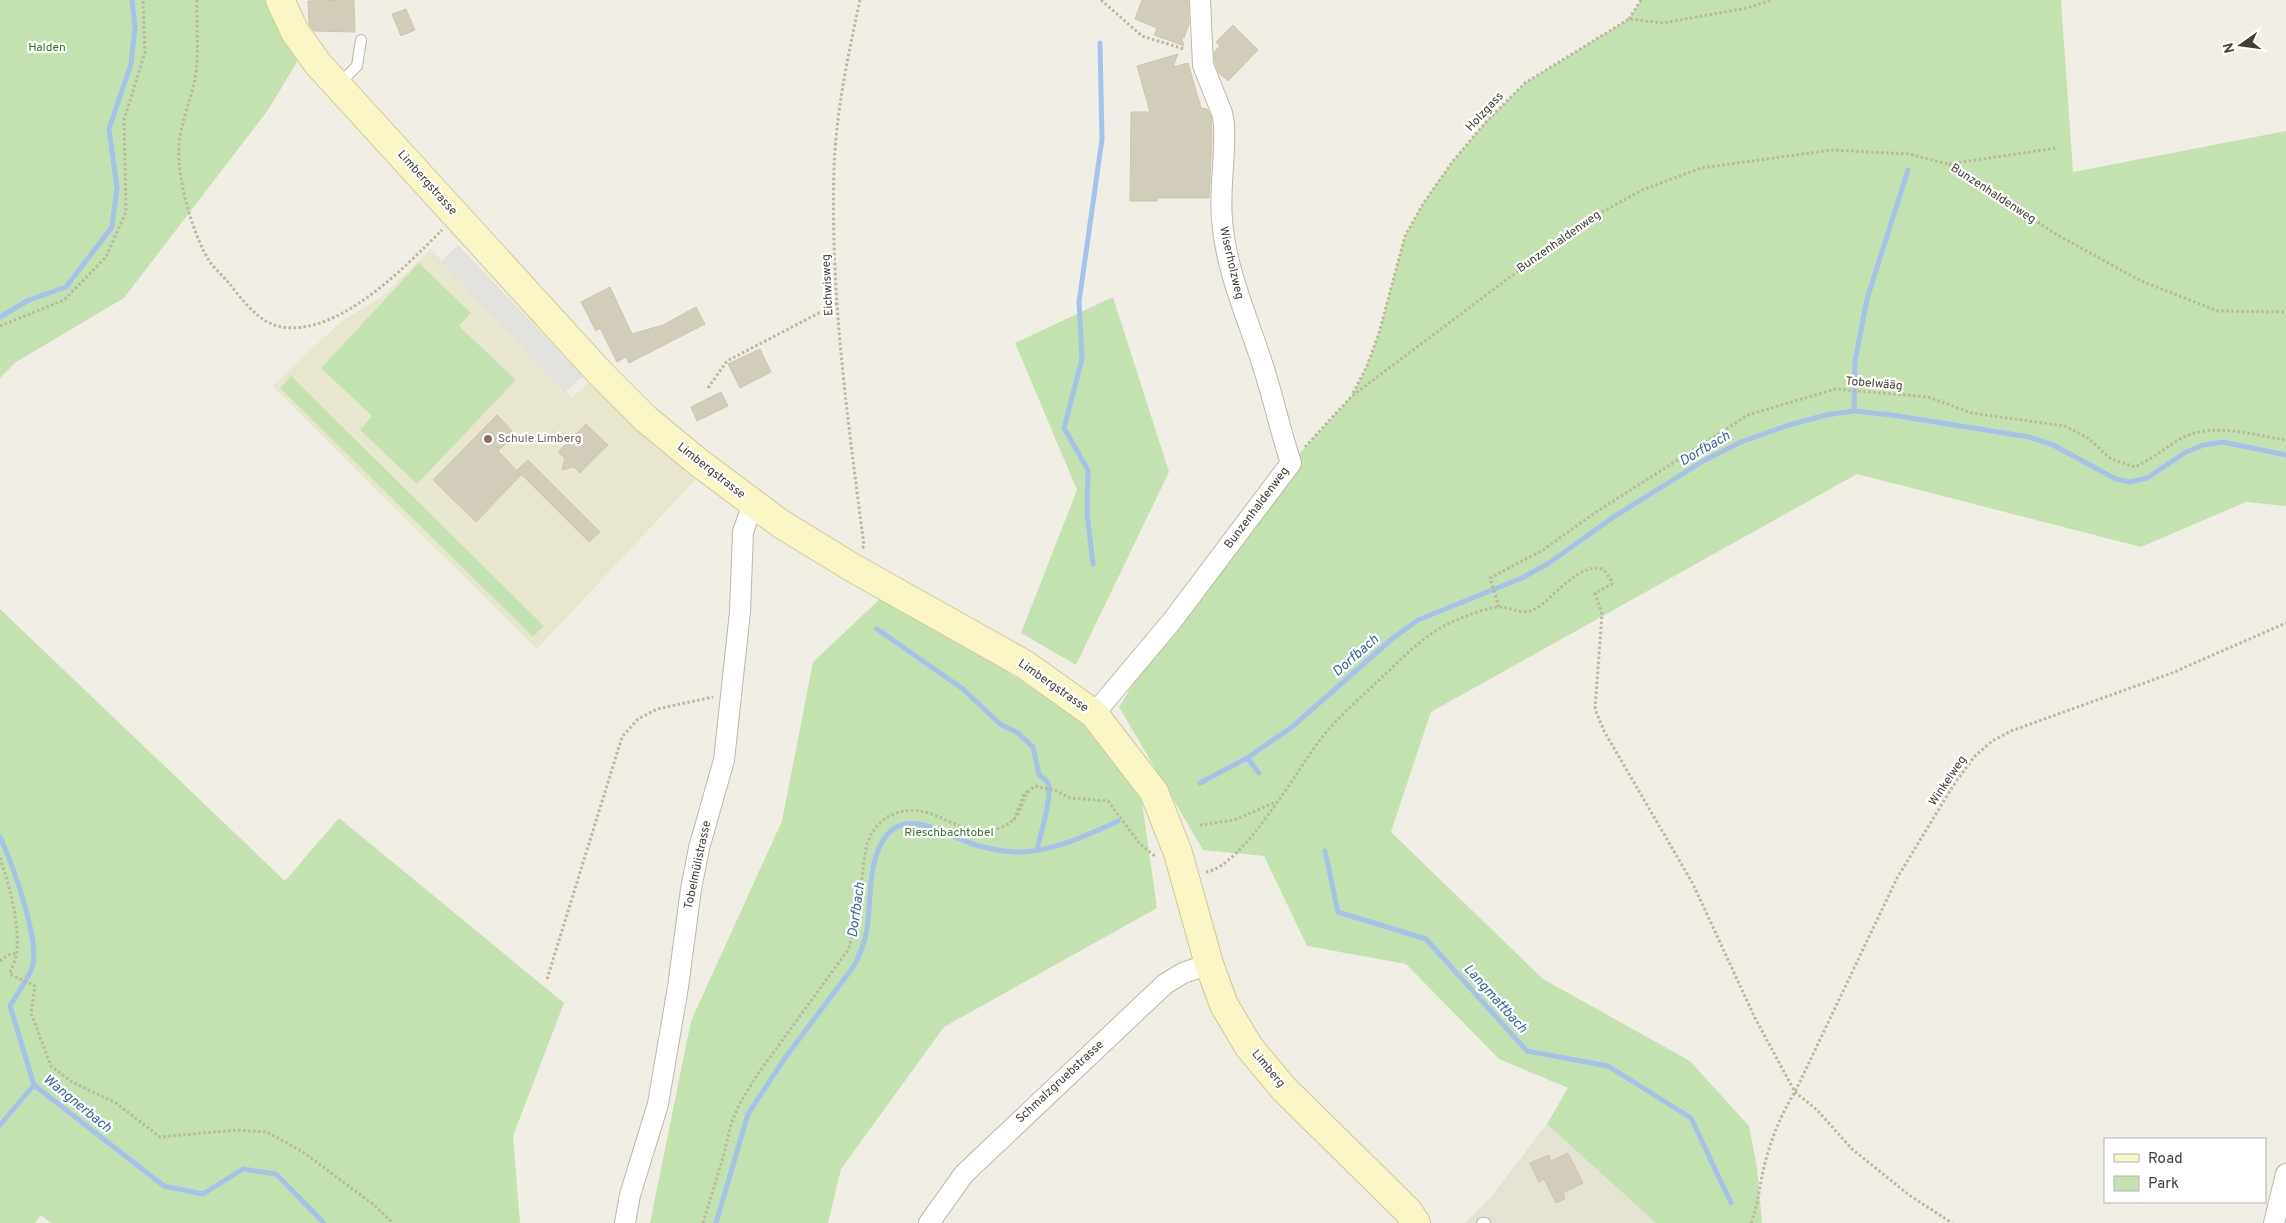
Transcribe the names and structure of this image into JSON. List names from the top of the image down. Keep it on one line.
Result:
{"streets":{"street":["Limbergstrasse","Bunzenhaldenweg","Wiserholzweg","Tobelmülistrasse","Limberg","Schmalzgruebstrasse"],"path":["Holzgass","Eichwisweg","Tobelwääg","Winkelweg"]},"crossings":[["Holzgass","Bunzenhaldenweg"],["Limbergstrasse","Bunzenhaldenweg"],["Limbergstrasse","Eichwisweg"],["Limbergstrasse","Tobelmülistrasse"],["Limbergstrasse","Limberg"],["Bunzenhaldenweg","Wiserholzweg"],["Limberg","Schmalzgruebstrasse"]],"water":["Dorfbach","Langmattbach","Wangnerbach"],"parks":["Halden","Rieschbachtobel"],"places":["Schule Limberg"],"legend":["Road","Park"],"north":"left"}
